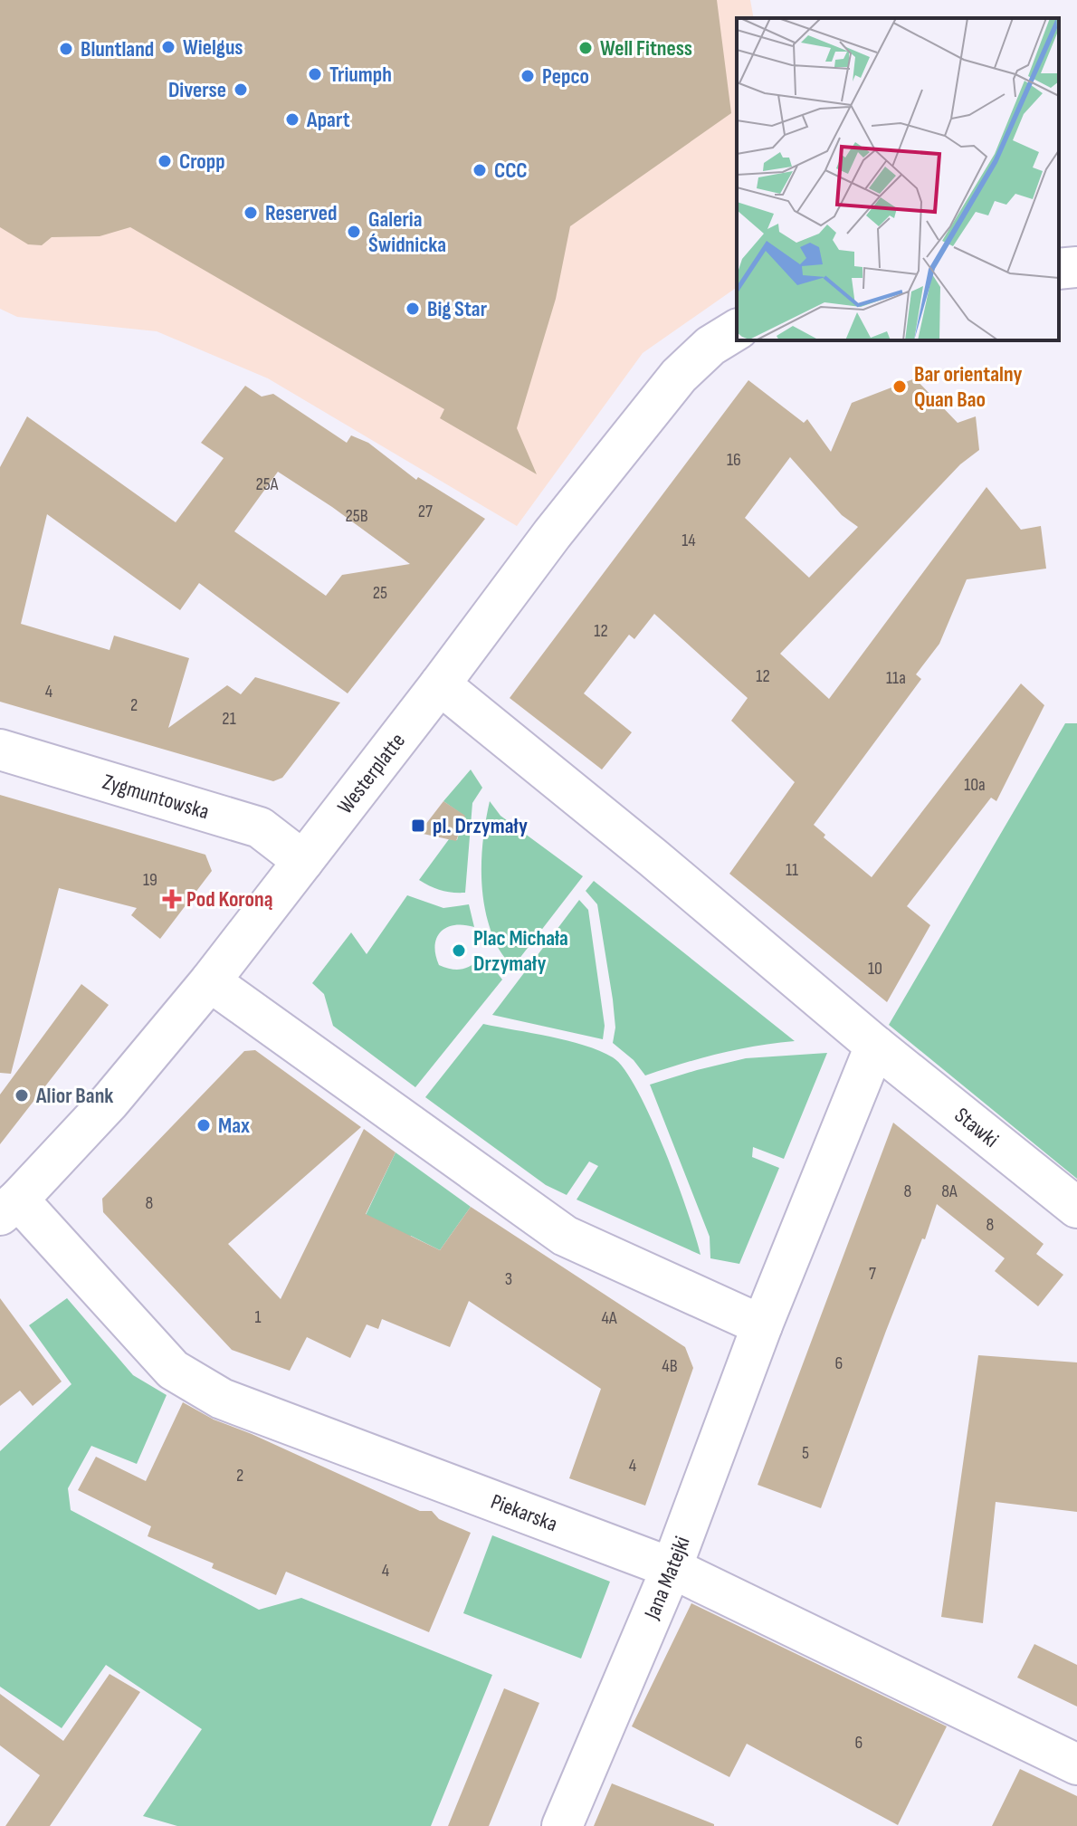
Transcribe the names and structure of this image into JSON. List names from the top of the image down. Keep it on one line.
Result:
{"streets":{"street":["Westerplatte","Zygmuntowska","Stawki","Piekarska","Jana Matejki"]},"crossings":[["Westerplatte","Zygmuntowska"],["Westerplatte","Piekarska"],["Piekarska","Jana Matejki"]],"places":{"other":["Wielgus","Well Fitness","Bluntland","Triumph","Pepco","Diverse","Apart","Cropp","CCC","Reserved","Galeria Świdnicka","Big Star","Bar orientalny Quan Bao","Plac Michała Drzymały","Alior Bank","Max"],"transit":["pl. Drzymały"],"health":["Pod Koroną"]},"house_numbers":["16","25A","27","25B","14","25","12","12","11a","4","2","21","10a","11","19","10","8","8A","8","8","7","3","1","4A","6","4B","5","4","2","4","6"]}
